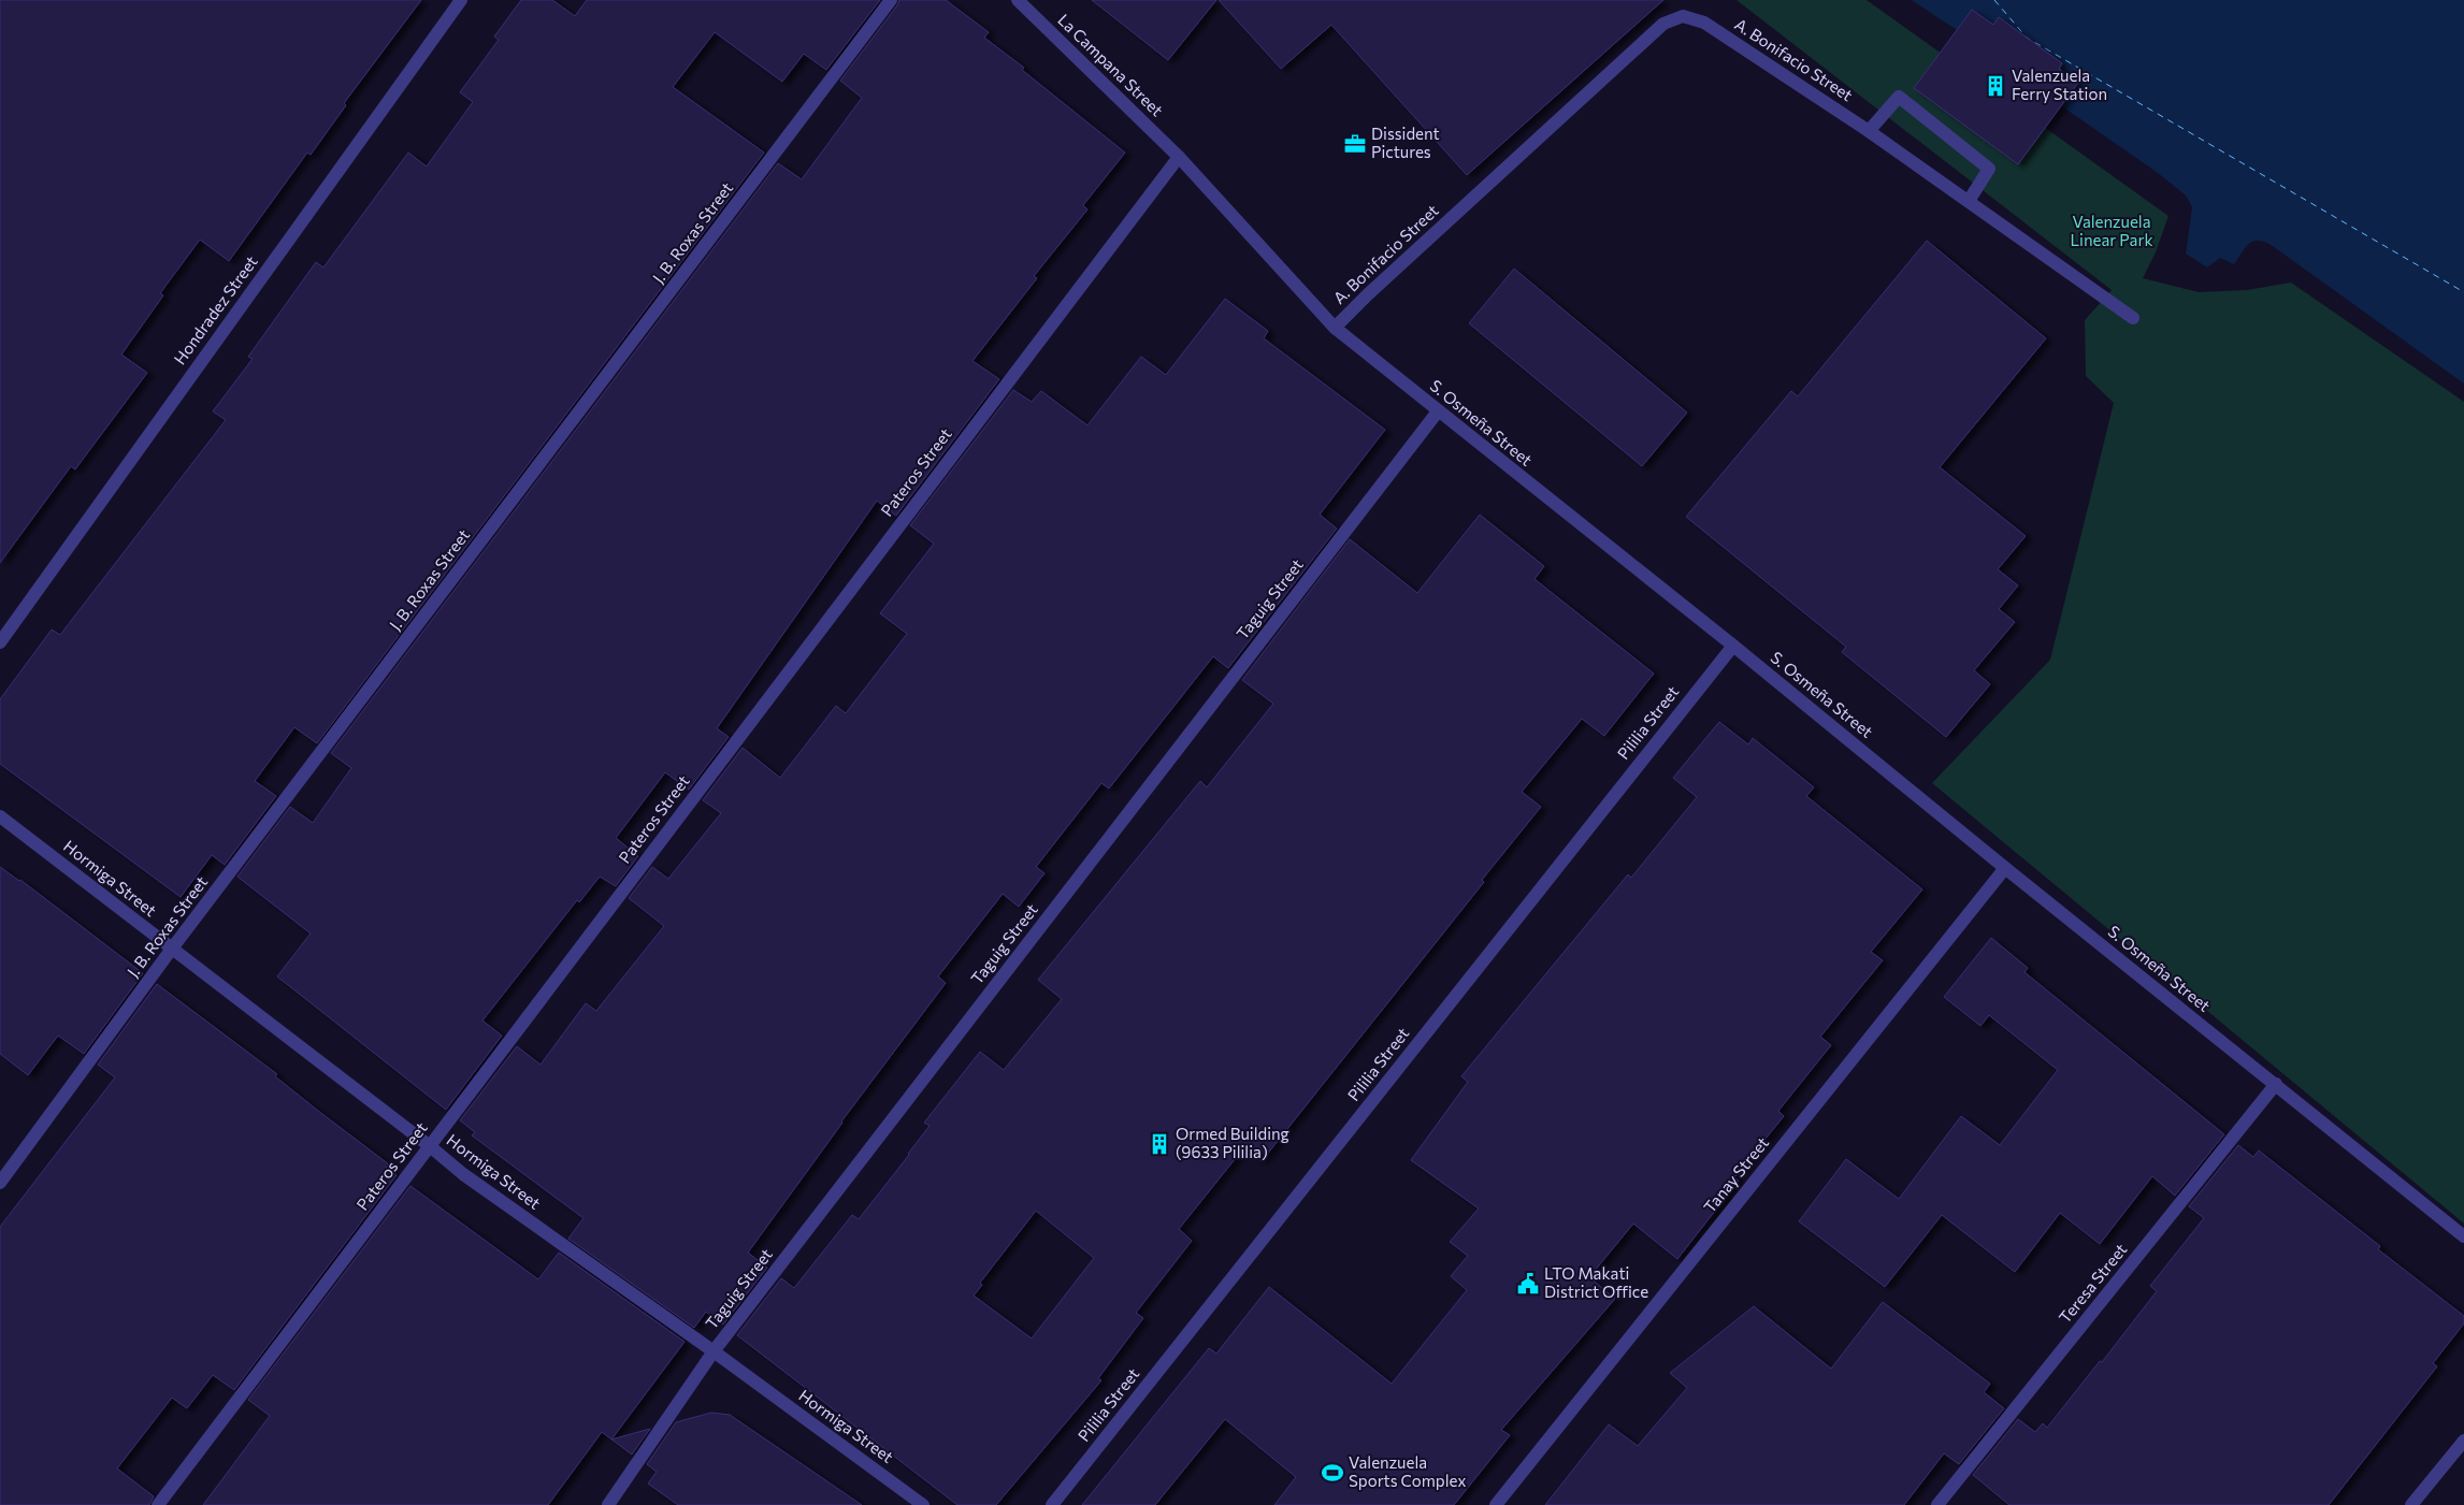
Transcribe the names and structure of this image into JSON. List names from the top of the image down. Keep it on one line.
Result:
{"streets":{"street":["A. Bonifacio Street","La Campana Street","J. B. Roxas Street","Hondradez Street","S. Osmeña Street","Pateros Street","Taguig Street","Pililia Street","Hormiga Street","Tanay Street","Teresa Street"]},"crossings":[["A. Bonifacio Street","S. Osmeña Street"],["La Campana Street","S. Osmeña Street"],["La Campana Street","Pateros Street"],["J. B. Roxas Street","Hormiga Street"],["S. Osmeña Street","Pateros Street"],["S. Osmeña Street","Taguig Street"],["S. Osmeña Street","Pililia Street"],["S. Osmeña Street","Tanay Street"],["S. Osmeña Street","Teresa Street"],["Pateros Street","Hormiga Street"],["Taguig Street","Hormiga Street"]],"parks":["Valenzuela Linear Park"],"places":{"building":["Valenzuela Ferry Station","Ormed Building (9633 Pililia)"],"office":["Dissident Pictures"],"public building":["LTO Makati District Office"],"sports":["Valenzuela Sports Complex"]}}
